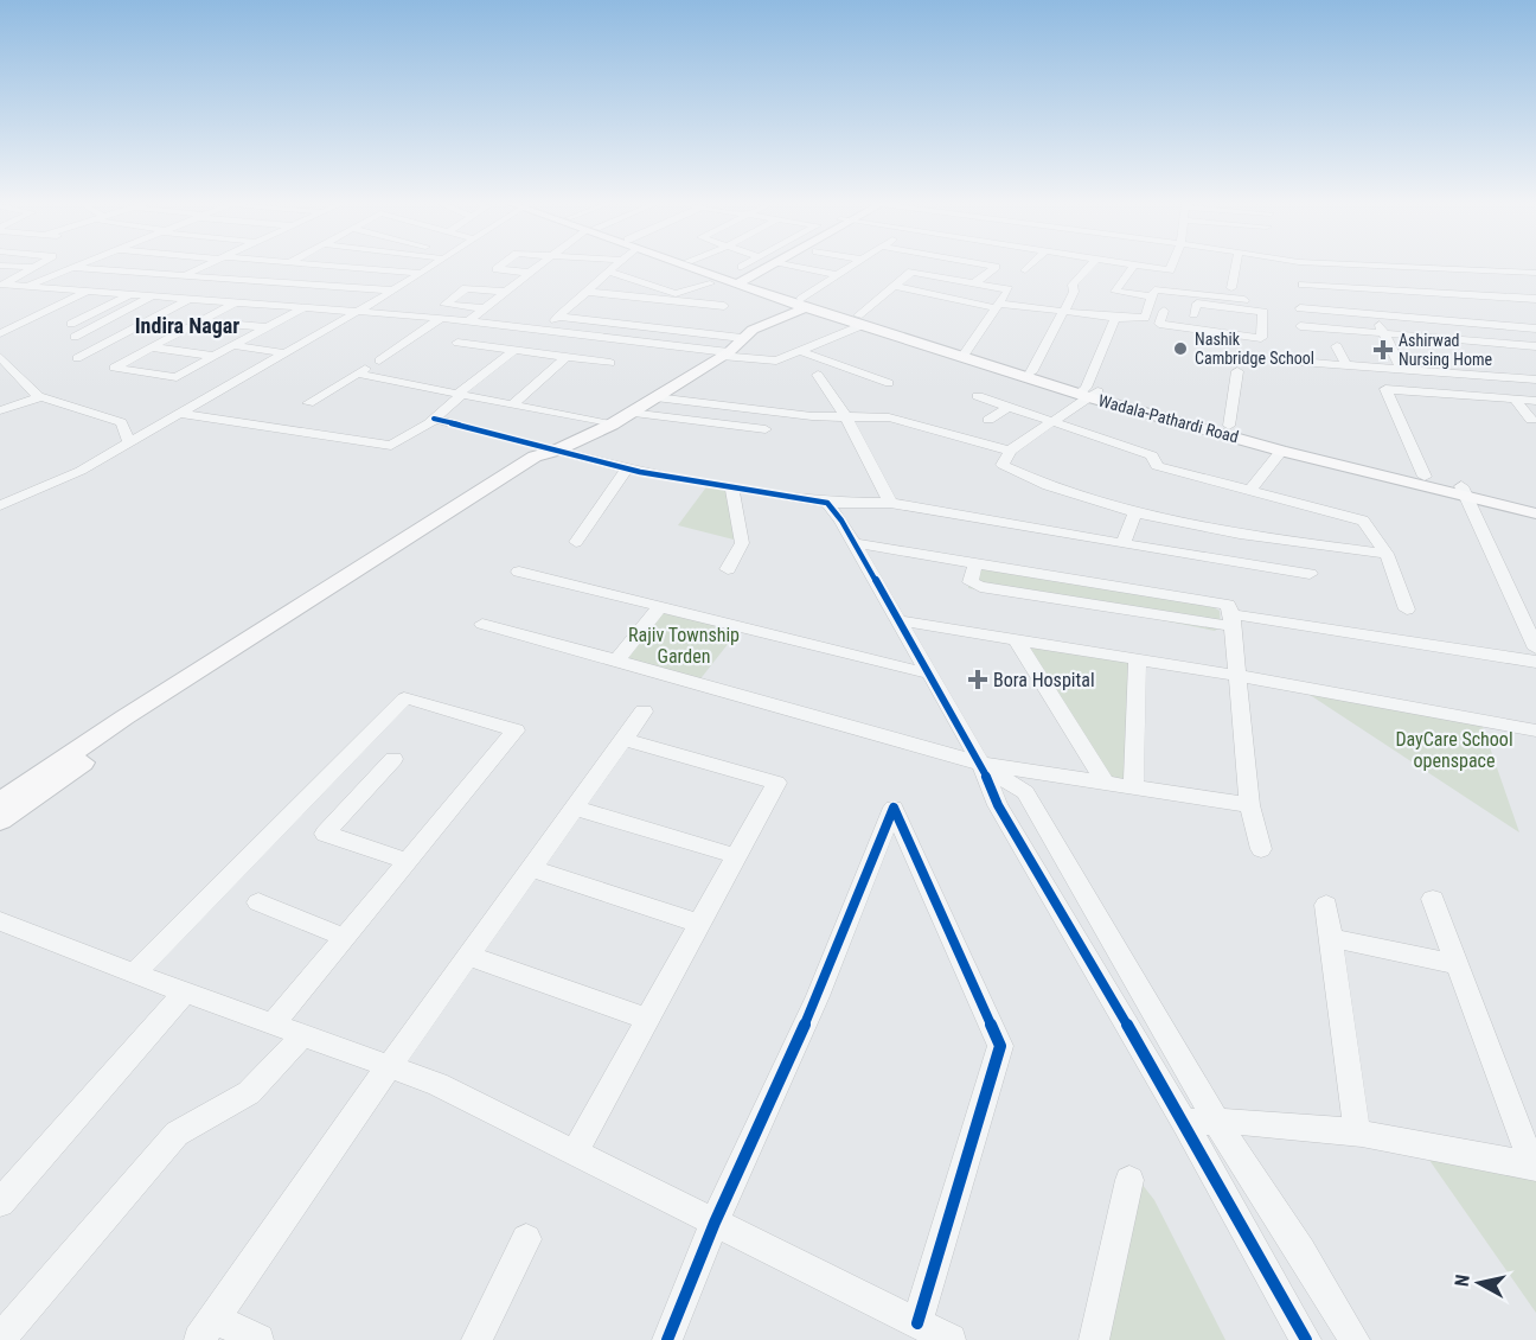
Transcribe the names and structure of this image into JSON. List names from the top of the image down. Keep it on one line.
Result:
{"streets":{"main road":["Wadala-Pathardi Road"]},"districts":["Indira Nagar"],"parks":["Rajiv Township Garden","DayCare School openspace"],"places":{"other":["Nashik Cambridge School"],"health":["Ashirwad Nursing Home","Bora Hospital"]},"north":"left"}
